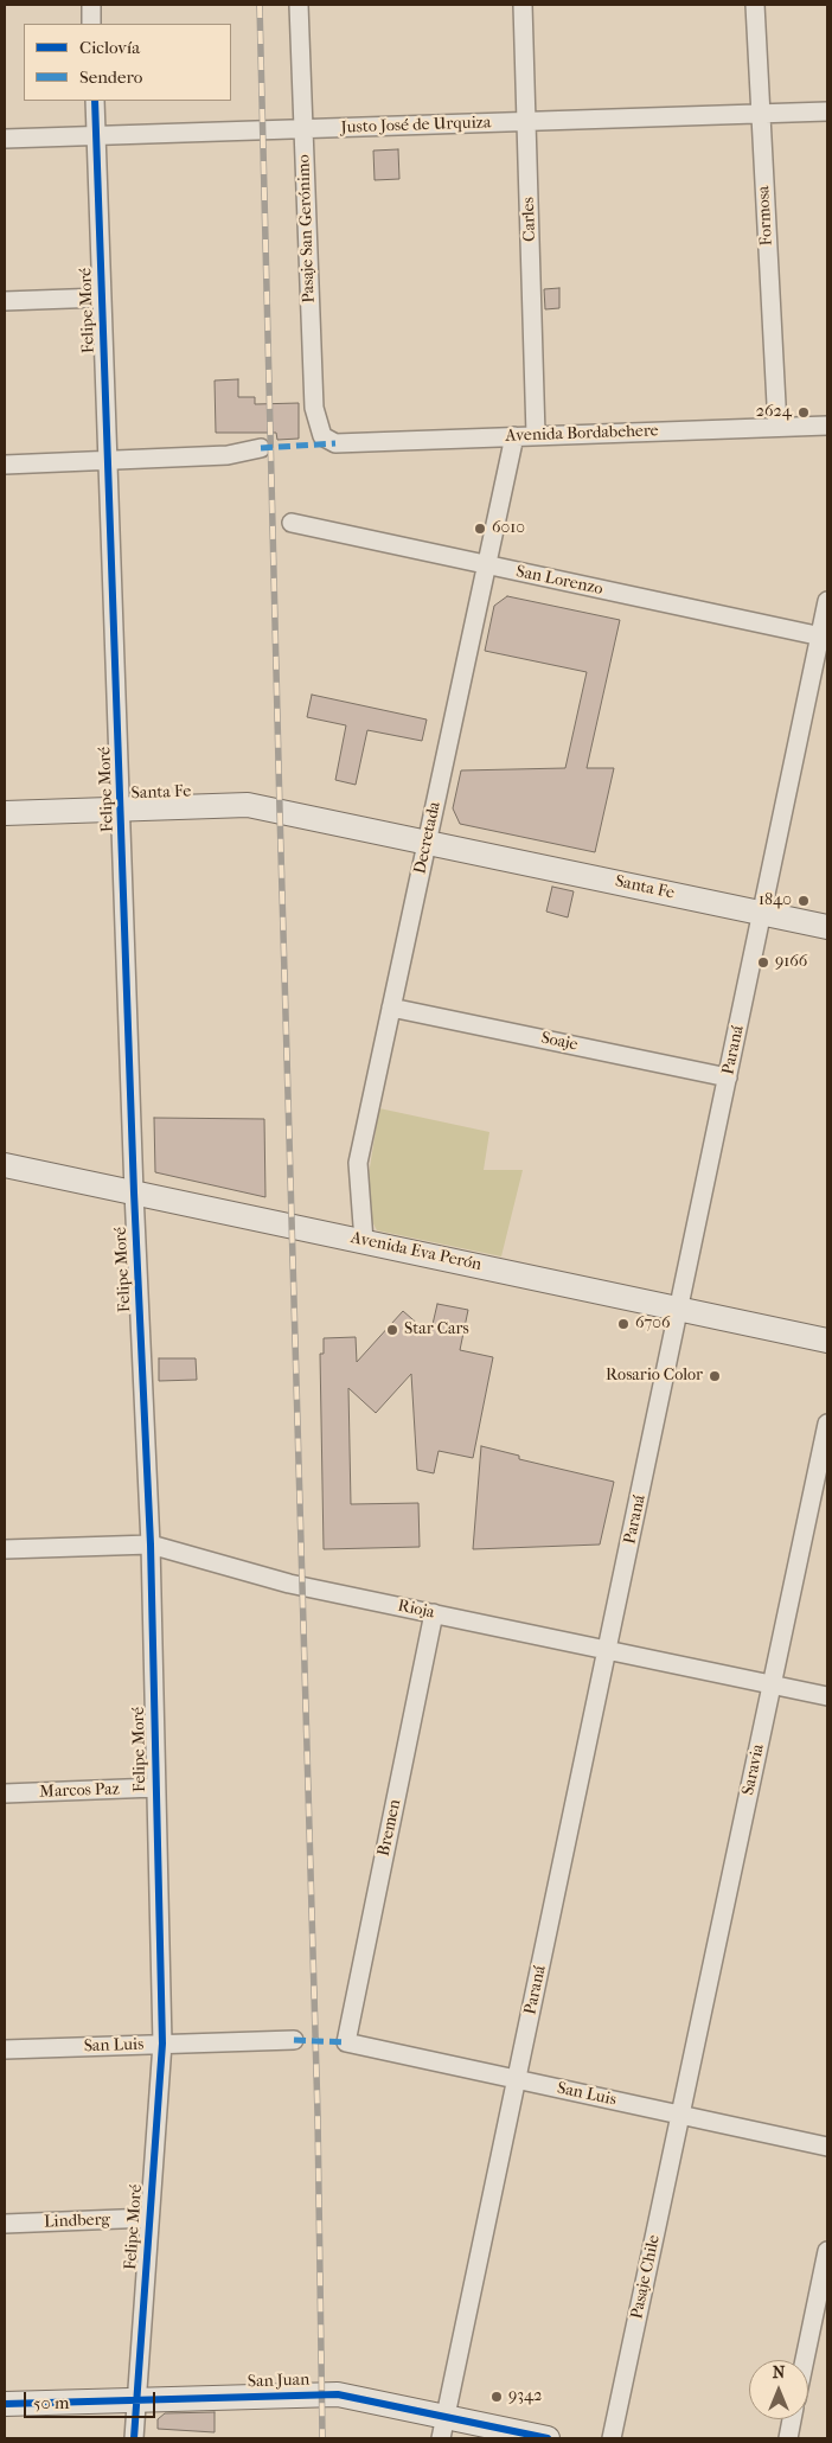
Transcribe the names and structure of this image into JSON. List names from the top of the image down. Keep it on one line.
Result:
{"streets":{"main road":["Santa Fe","Avenida Eva Perón","San Juan"],"street":["Justo José de Urquiza","Formosa","Carles","Pasaje San Gerónimo","Felipe Moré","Avenida Bordabehere","San Lorenzo","Decretada","Soaje","Paraná","Rioja","Saravia","Marcos Paz","Bremen","San Luis","Lindberg","Pasaje Chile"]},"crossings":[["Justo José de Urquiza","Formosa"],["Justo José de Urquiza","Carles"],["Justo José de Urquiza","Pasaje San Gerónimo"],["Justo José de Urquiza","Felipe Moré"],["Formosa","Avenida Bordabehere"],["Carles","Avenida Bordabehere"],["Pasaje San Gerónimo","Avenida Bordabehere"],["Felipe Moré","Santa Fe"],["Felipe Moré","Avenida Eva Perón"],["Felipe Moré","Rioja"],["Felipe Moré","Marcos Paz"],["Felipe Moré","San Luis"],["Felipe Moré","Lindberg"],["Felipe Moré","San Juan"],["Avenida Bordabehere","Decretada"],["San Lorenzo","Decretada"],["San Lorenzo","Paraná"],["Santa Fe","Decretada"],["Santa Fe","Paraná"],["Decretada","Soaje"],["Decretada","Avenida Eva Perón"],["Soaje","Paraná"],["Paraná","Avenida Eva Perón"],["Paraná","Rioja"],["Paraná","San Luis"],["Paraná","San Juan"],["Rioja","Saravia"],["Rioja","Bremen"],["Saravia","San Luis"],["Saravia","Pasaje Chile"],["Bremen","San Luis"],["San Luis","Pasaje Chile"]],"places":["2624","6010","1840","9166","6706","Star Cars","Rosario Color","9342"],"legend":["Ciclovía","Sendero"],"scale_bar":"50 m","north":"top"}
